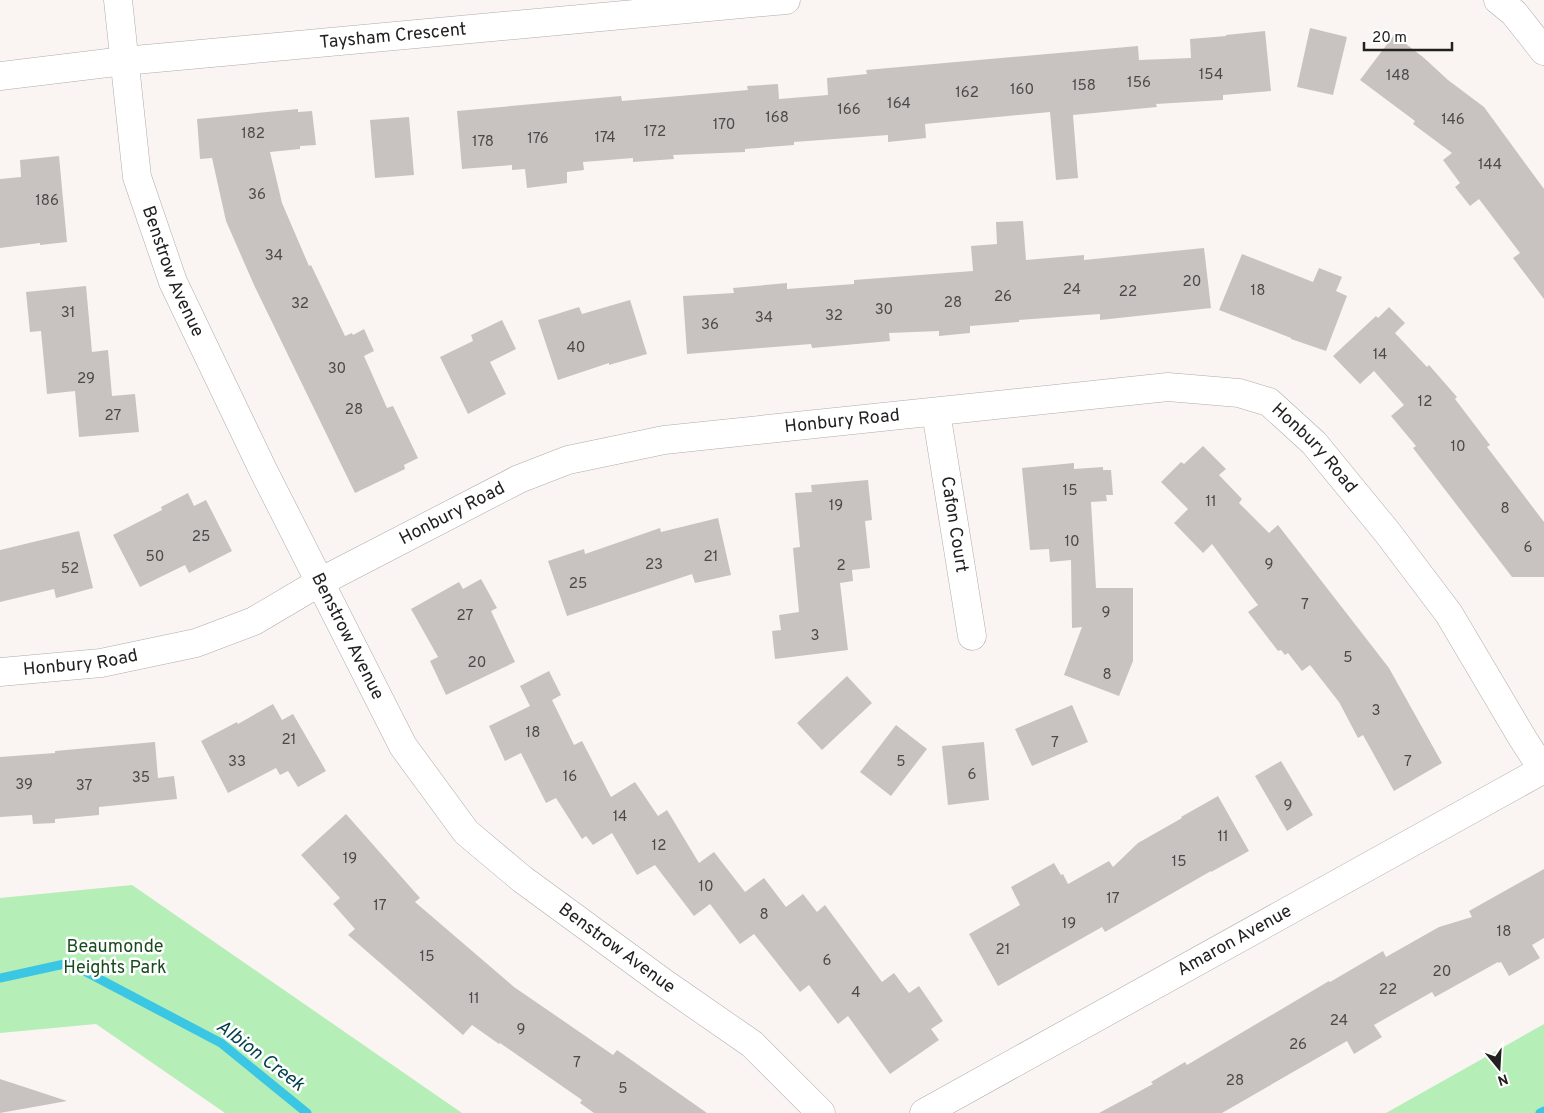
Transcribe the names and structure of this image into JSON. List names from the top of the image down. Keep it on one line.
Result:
{"streets":{"street":["Taysham Crescent","Benstrow Avenue","Honbury Road","Cafon Court","Amaron Avenue"]},"crossings":[["Taysham Crescent","Benstrow Avenue"],["Benstrow Avenue","Honbury Road"],["Honbury Road","Cafon Court"],["Honbury Road","Amaron Avenue"]],"water":["Albion Creek"],"parks":["Beaumonde Heights Park"],"house_numbers":["154","148","156","158","160","162","164","166","168","146","170","172","182","174","176","178","144","36","186","34","20","24","18","22","26","28","32","30","31","32","34","36","40","14","30","29","12","28","27","10","15","11","19","8","25","10","6","50","21","23","9","2","52","25","7","9","27","3","5","20","8","3","18","21","7","33","5","7","6","16","35","39","37","9","14","11","12","19","15","10","17","17","8","19","18","21","15","6","20","22","4","11","24","9","26","7","28","5"],"scale_bar":"20 m","north":"bottom"}
